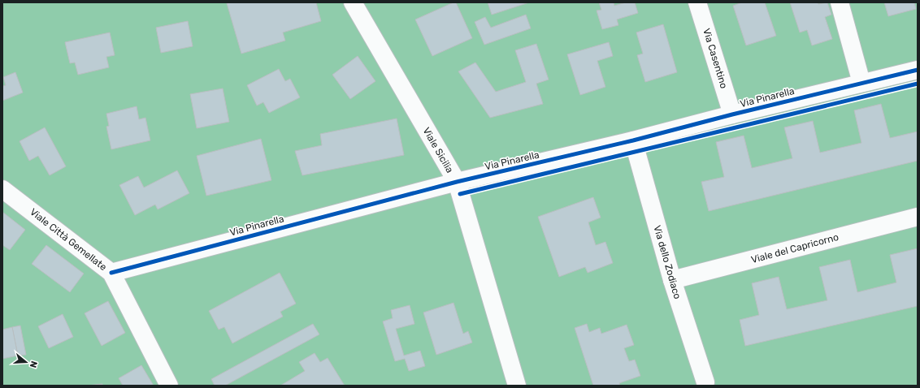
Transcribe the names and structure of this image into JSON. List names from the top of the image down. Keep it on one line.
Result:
{"streets":{"street":["Via Casentino","Via Pinarella","Viale Sicilia","Viale Città Gemellate","Viale del Capricorno","Via dello Zodiaco"]},"crossings":[["Via Casentino","Via Pinarella"],["Via Pinarella","Viale Sicilia"],["Via Pinarella","Viale Città Gemellate"],["Via Pinarella","Via dello Zodiaco"],["Viale del Capricorno","Via dello Zodiaco"]],"north":"right"}
